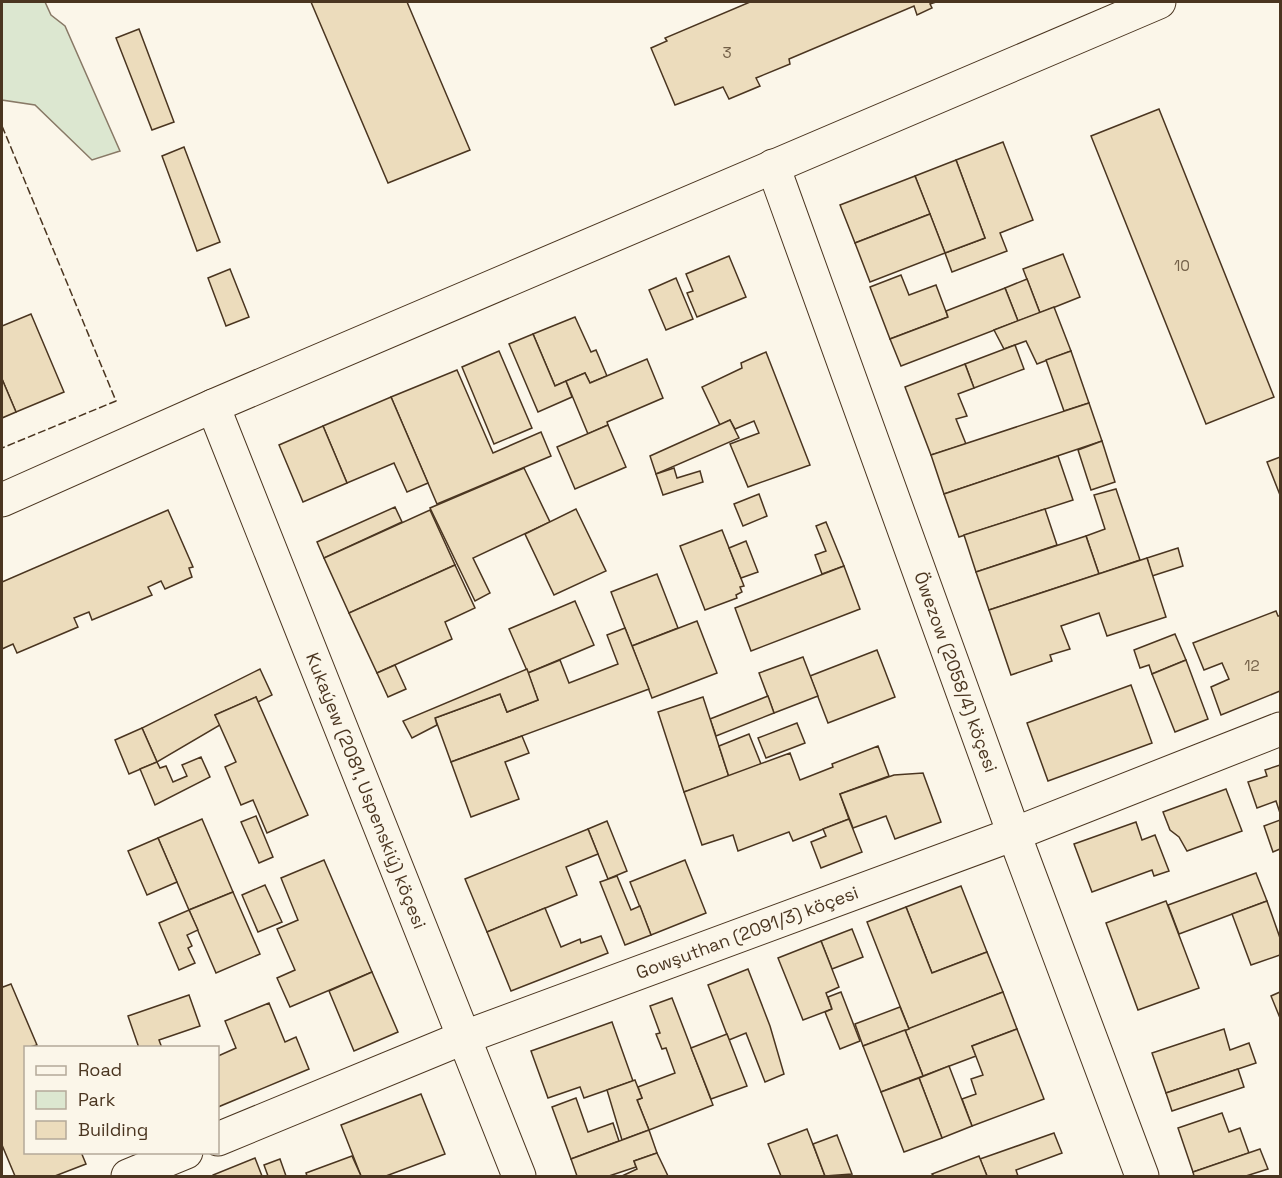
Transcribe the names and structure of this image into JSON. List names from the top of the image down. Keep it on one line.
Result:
{"streets":{"street":["Öwezow (2058/4) köçesi","Kukaýew (2081, Uspenskiý) köçesi","Gowşuthan (2091/3) köçesi"]},"crossings":[["Öwezow (2058/4) köçesi","Gowşuthan (2091/3) köçesi"],["Kukaýew (2081, Uspenskiý) köçesi","Gowşuthan (2091/3) köçesi"]],"house_numbers":["3","10","12"],"legend":["Road","Park","Building"]}
